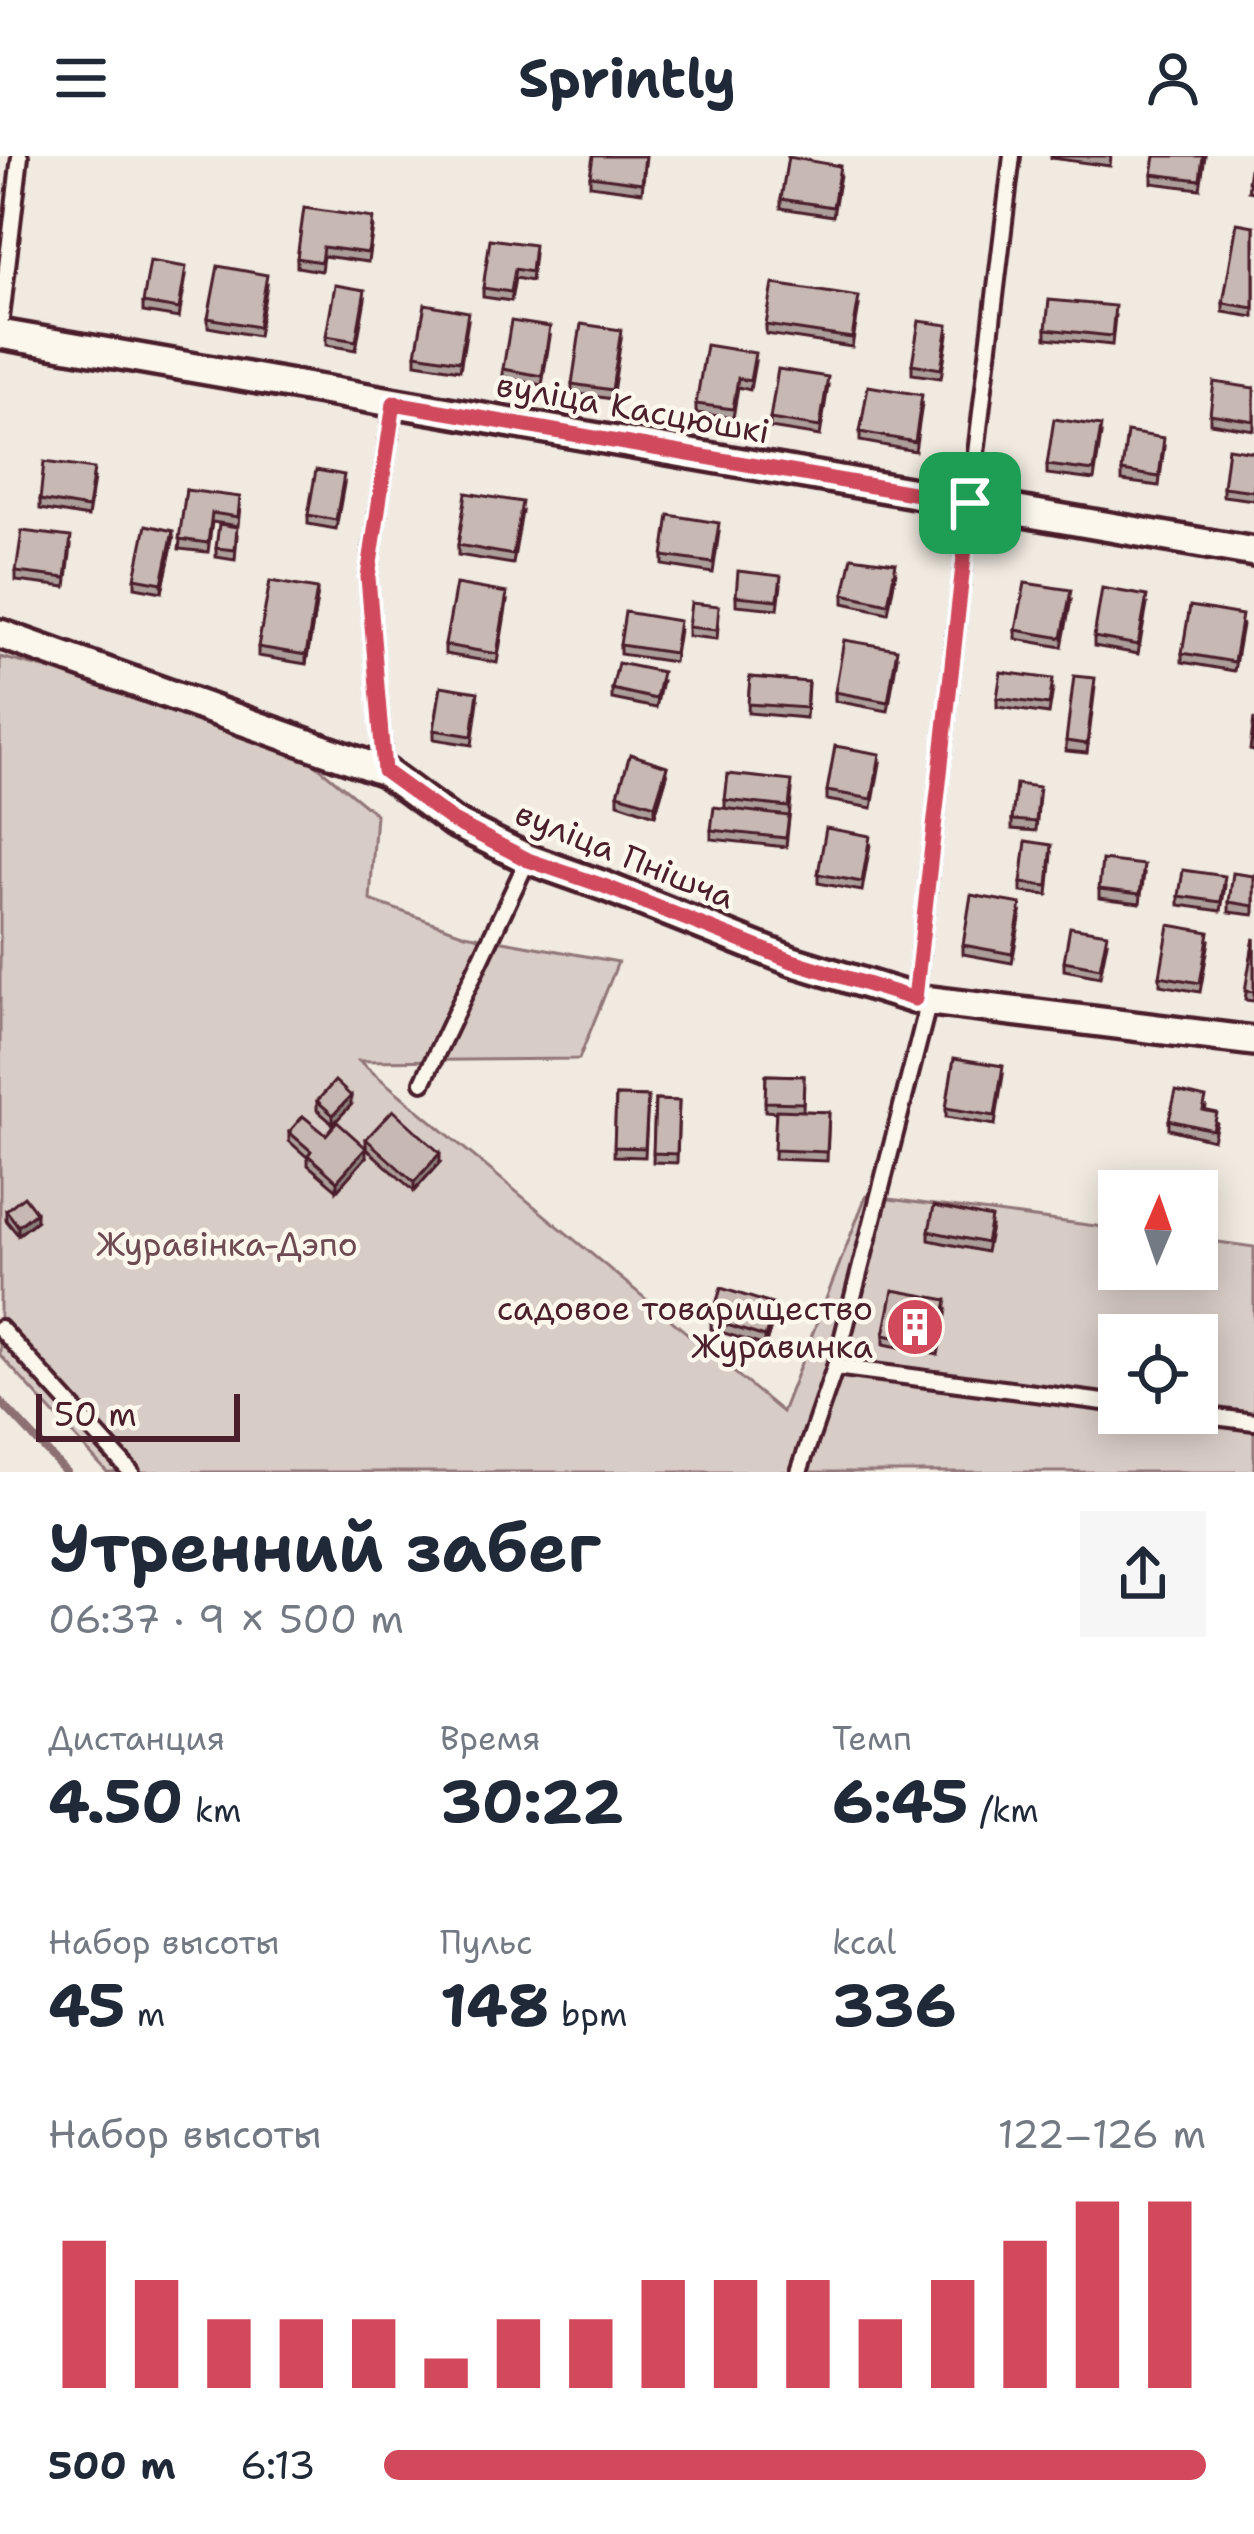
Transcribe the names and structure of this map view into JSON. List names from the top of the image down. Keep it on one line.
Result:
{"streets":{"street":["вуліца Касцюшкі","вуліца Пнішча"]},"parks":["Журавінка-Дэпо"],"places":{"building":["садовое товарищество Журавинка"]},"scale_bar":"50 m","north":"top","page":{"header":"Sprintly","scale":"50 m","heading":["Утренний забег","06:37 · 9 × 500 m"],"stats":[["Дистанция","4.50 km"],["Время","30:22"],["Темп","6:45 /km"],["Набор высоты","45 m"],["Пульс","148 bpm"],["kcal","336"]],"chart":["Набор высоты","122–126 m"],"list":[{"name":"500 m","note":"6:13"}]}}
